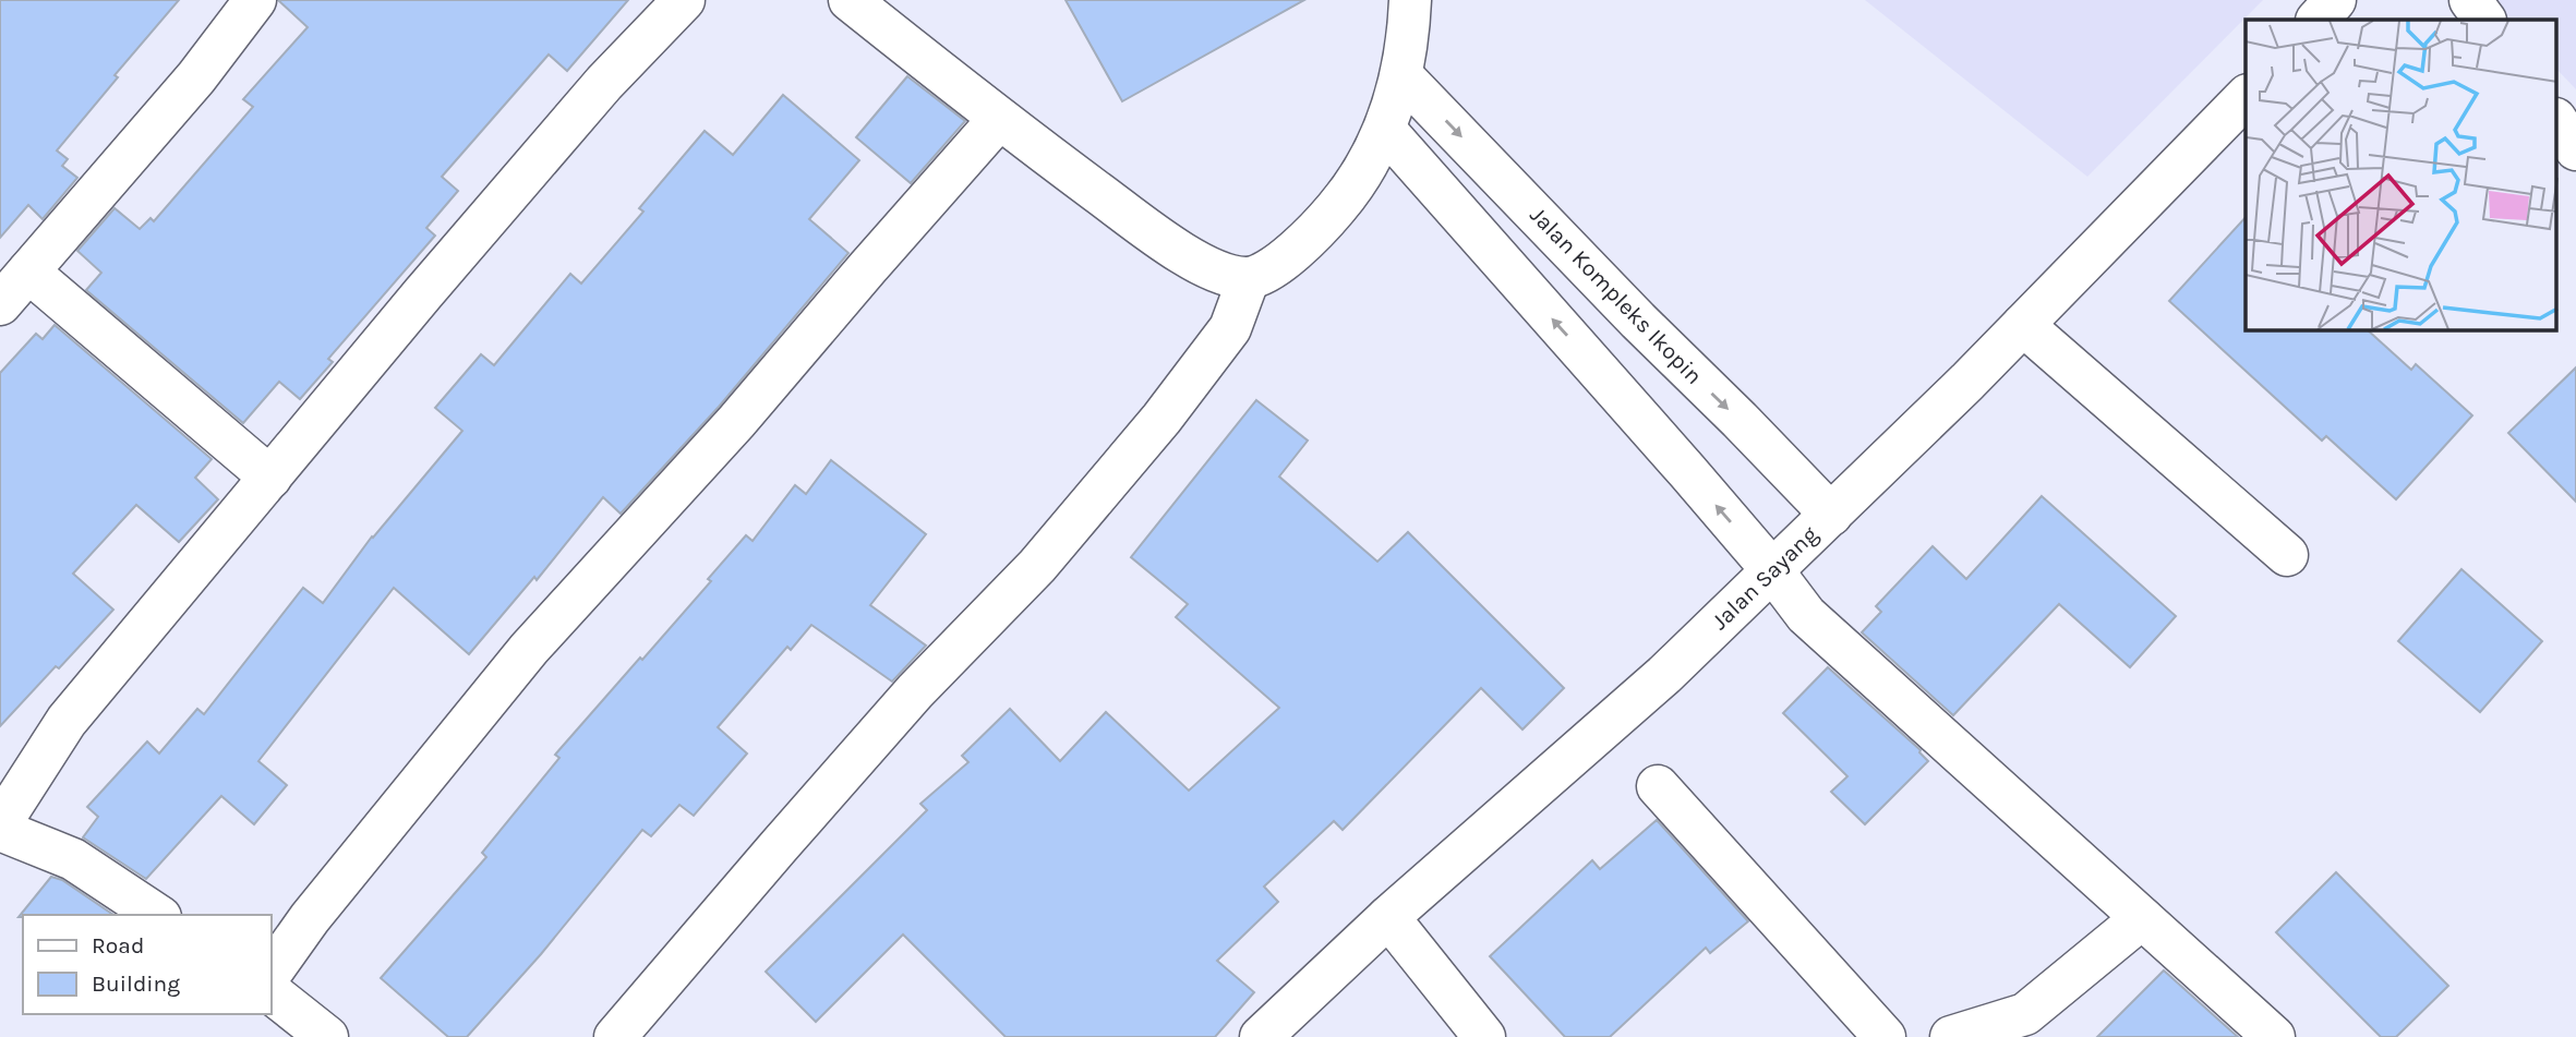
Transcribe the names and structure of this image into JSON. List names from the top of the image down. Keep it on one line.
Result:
{"streets":{"street":["Jalan Kompleks Ikopin","Jalan Sayang"]},"crossings":[["Jalan Kompleks Ikopin","Jalan Sayang"]],"legend":["Road","Building"]}
